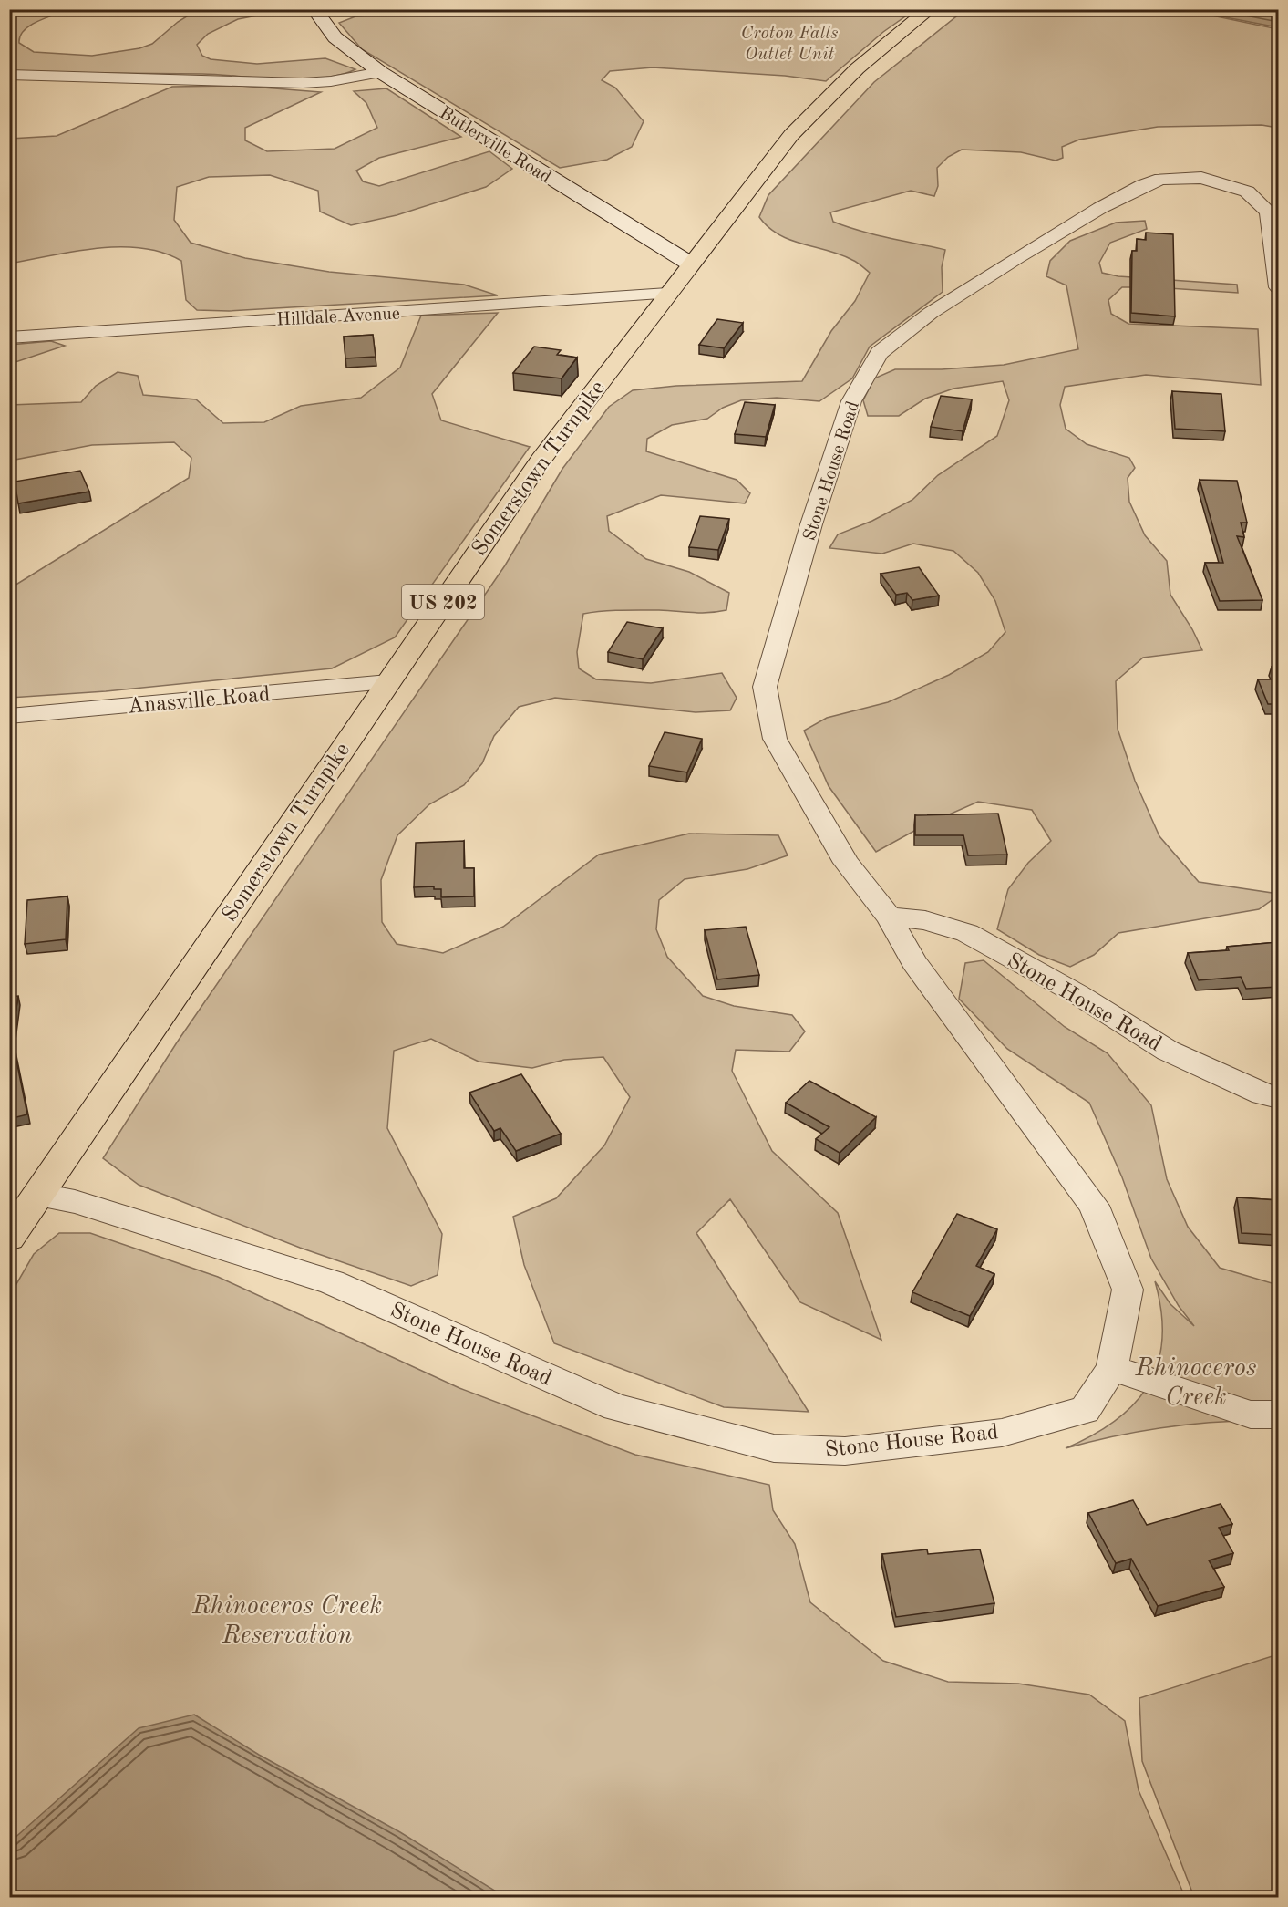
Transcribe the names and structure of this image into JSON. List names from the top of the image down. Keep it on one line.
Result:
{"streets":{"main road":["Somerstown Turnpike","US 202"],"street":["Butlerville Road","Hilldale Avenue","Stone House Road","Anasville Road"]},"crossings":[["Butlerville Road","Somerstown Turnpike"],["Hilldale Avenue","Somerstown Turnpike"],["Somerstown Turnpike","Stone House Road"],["Somerstown Turnpike","Anasville Road"]],"parks":["Croton Falls Outlet Unit","Rhinoceros Creek","Rhinoceros Creek Reservation"]}
